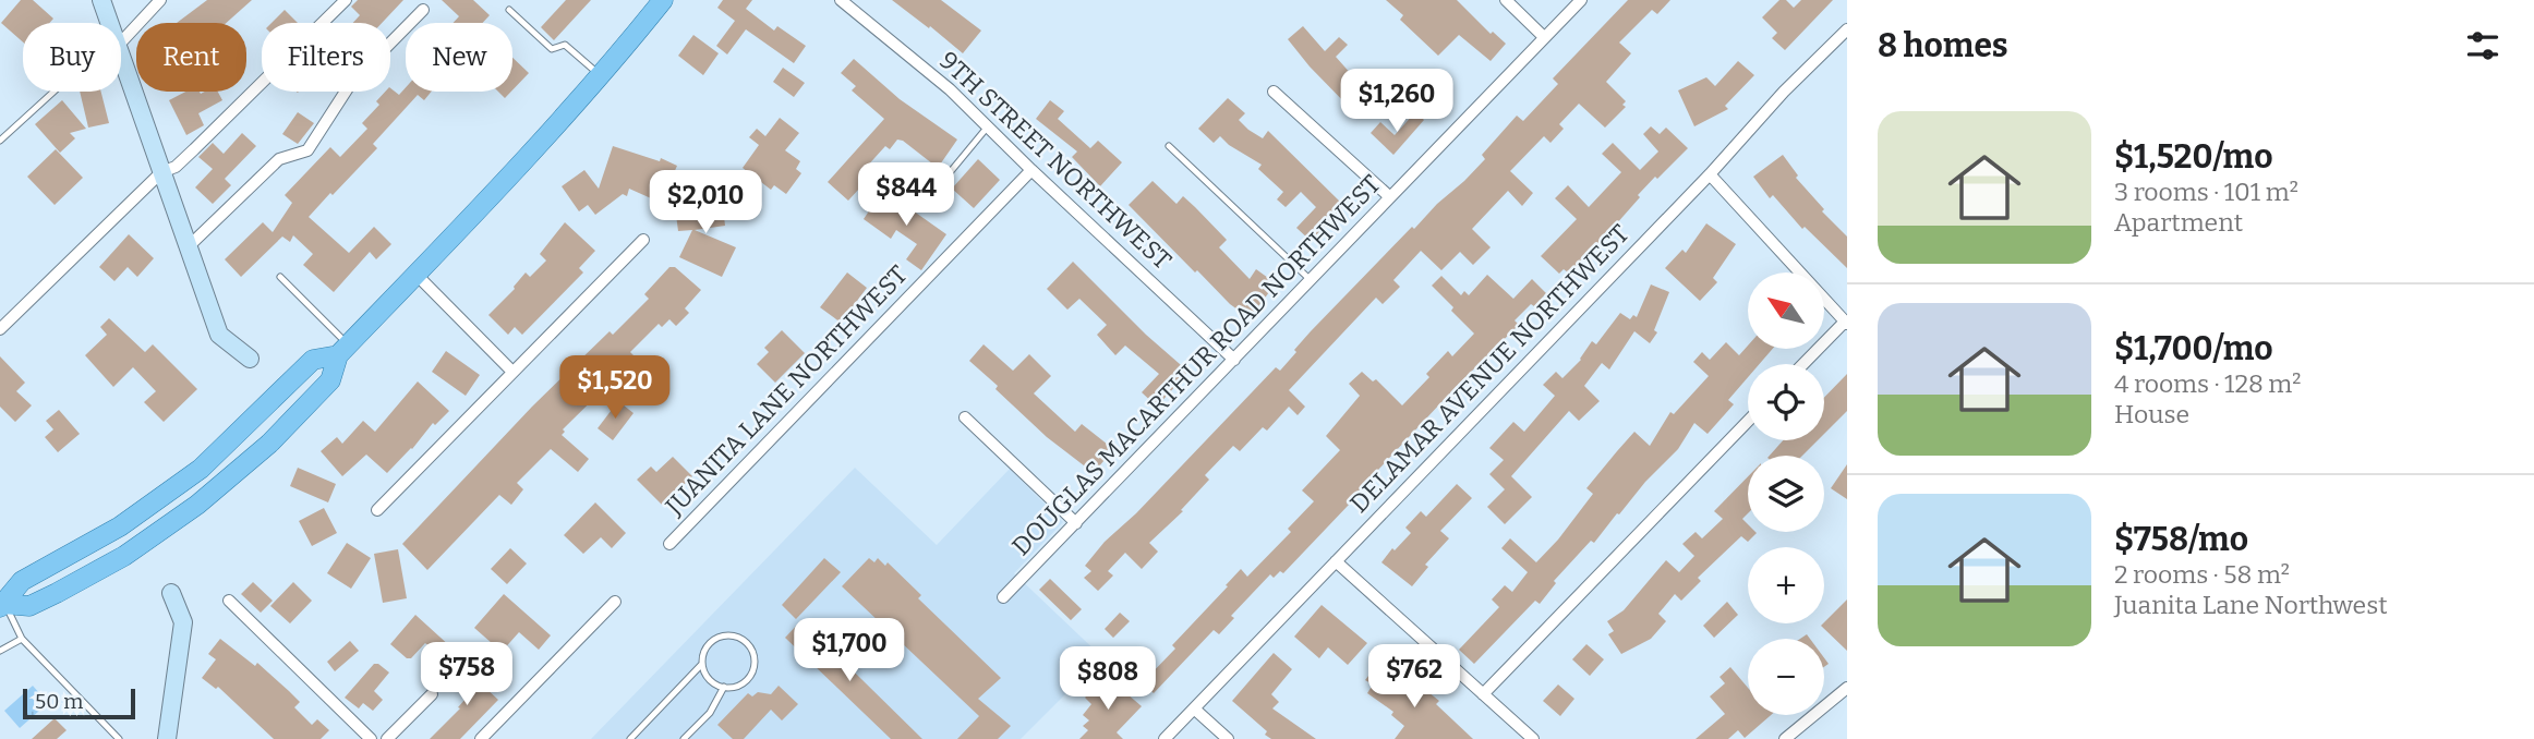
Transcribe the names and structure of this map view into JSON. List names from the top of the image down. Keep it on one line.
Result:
{"streets":{"street":["9TH STREET NORTHWEST","DOUGLAS MACARTHUR ROAD NORTHWEST","DELAMAR AVENUE NORTHWEST","JUANITA LANE NORTHWEST"]},"crossings":[["9TH STREET NORTHWEST","DOUGLAS MACARTHUR ROAD NORTHWEST"],["9TH STREET NORTHWEST","JUANITA LANE NORTHWEST"]],"scale_bar":"50 m","north":"top left","page":{"heading":"8 homes","chip":["Buy","Rent","Filters","New"],"price":["$1,260","$844","$2,010","$1,520","$1,700","$758","$762","$808"],"list":[{"name":"$1,520/mo","note":"3 rooms · 101 m² · Apartment"},{"name":"$1,700/mo","note":"4 rooms · 128 m² · House"},{"name":"$758/mo","note":"2 rooms · 58 m² · Juanita Lane Northwest"}],"map_buttons":["+","−"],"scale":"50 m"}}
